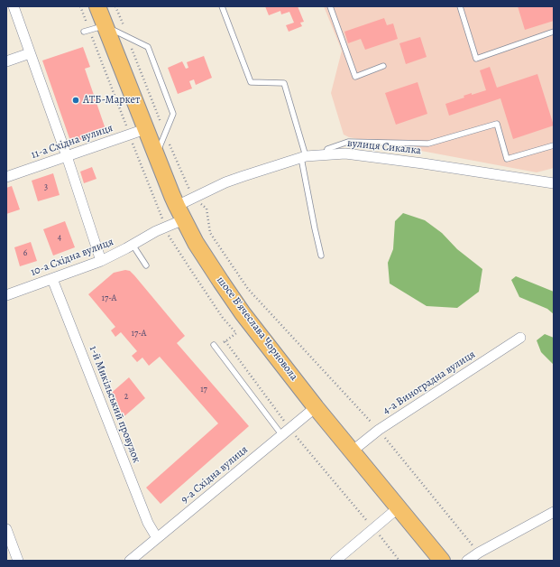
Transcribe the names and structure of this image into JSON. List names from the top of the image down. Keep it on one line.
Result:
{"streets":{"main road":["шосе В'ячеслава Чорновола"],"street":["11-а Східна вулиця","вулиця Сикалка","10-а Східна вулиця","4-а Виноградна вулиця","1-й Микільський провулок","9-а Східна вулиця"]},"crossings":[["11-а Східна вулиця","шосе В'ячеслава Чорновола"],["вулиця Сикалка","10-а Східна вулиця"],["вулиця Сикалка","шосе В'ячеслава Чорновола"],["10-а Східна вулиця","шосе В'ячеслава Чорновола"],["10-а Східна вулиця","1-й Микільський провулок"],["шосе В'ячеслава Чорновола","4-а Виноградна вулиця"],["шосе В'ячеслава Чорновола","9-а Східна вулиця"],["1-й Микільський провулок","9-а Східна вулиця"]],"places":["АТБ-Маркет"],"house_numbers":["3","4","6","17-А","17-А","17","2"]}
